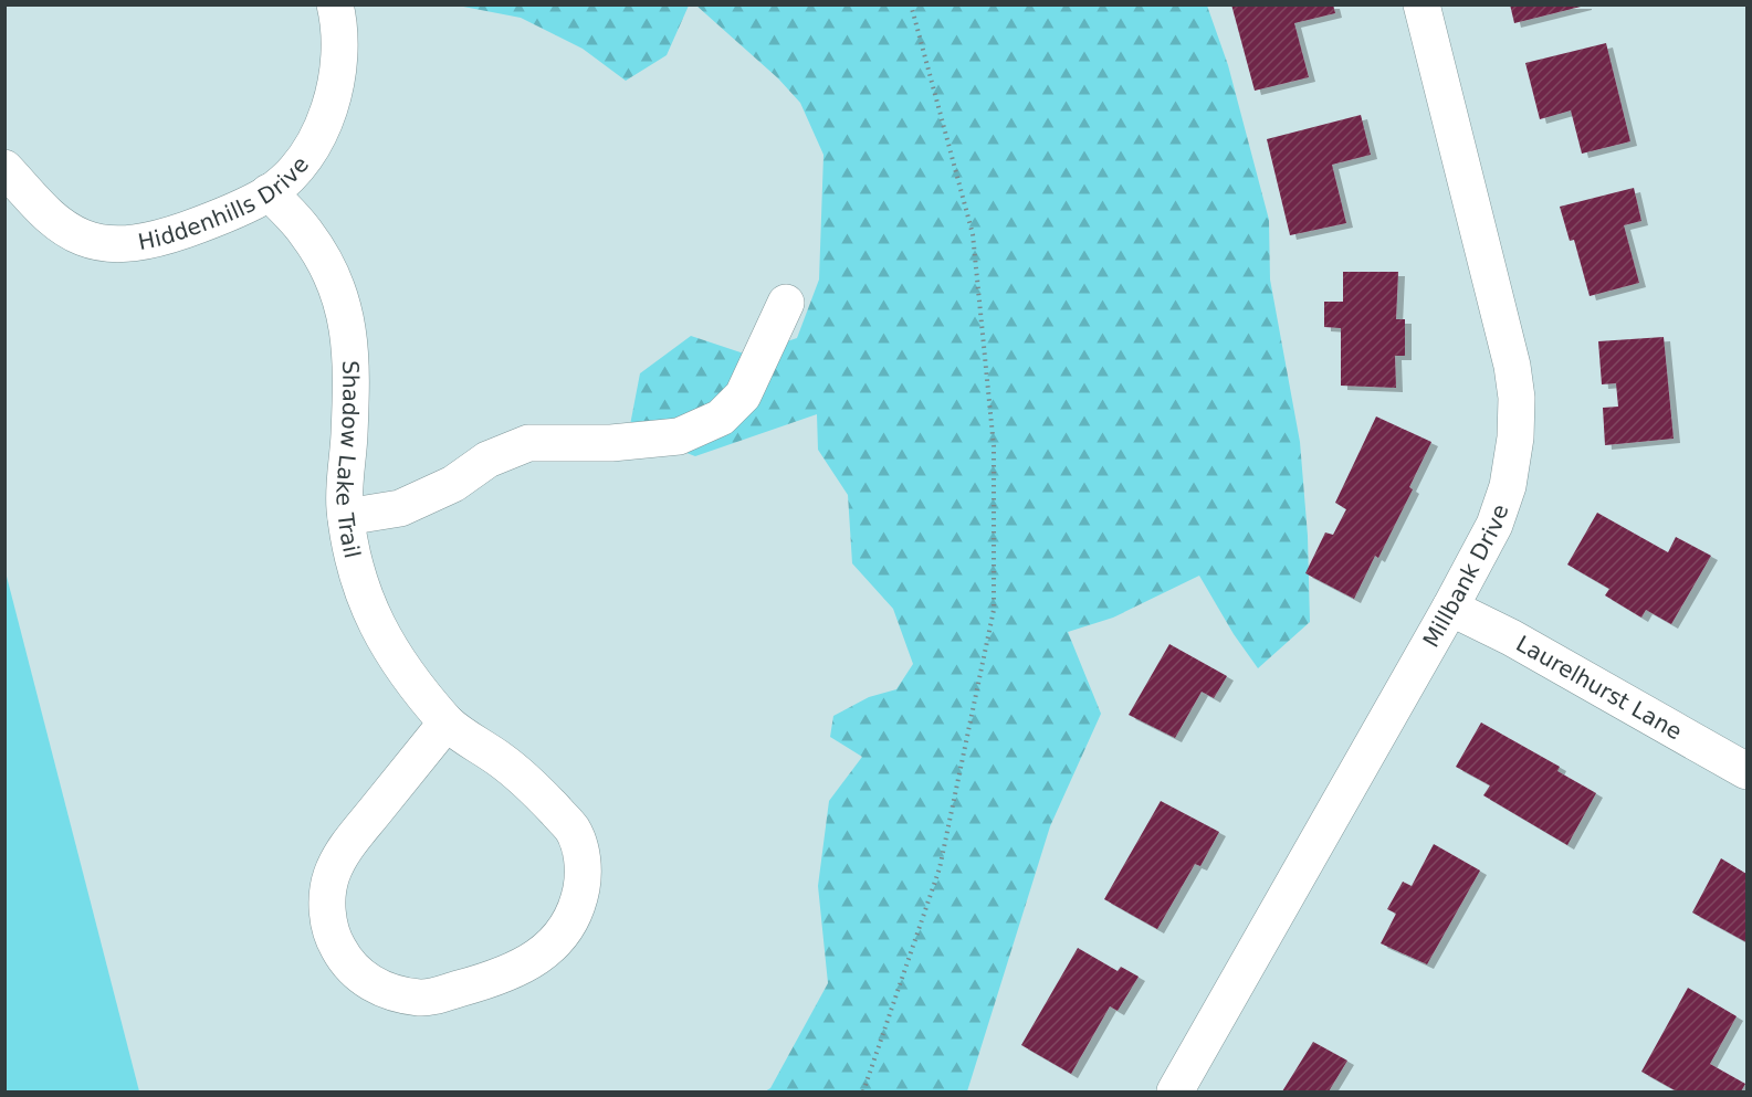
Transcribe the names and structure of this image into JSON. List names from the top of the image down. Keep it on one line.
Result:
{"streets":{"street":["Hiddenhills Drive","Shadow Lake Trail","Millbank Drive","Laurelhurst Lane"]},"crossings":[["Hiddenhills Drive","Shadow Lake Trail"],["Millbank Drive","Laurelhurst Lane"]]}
